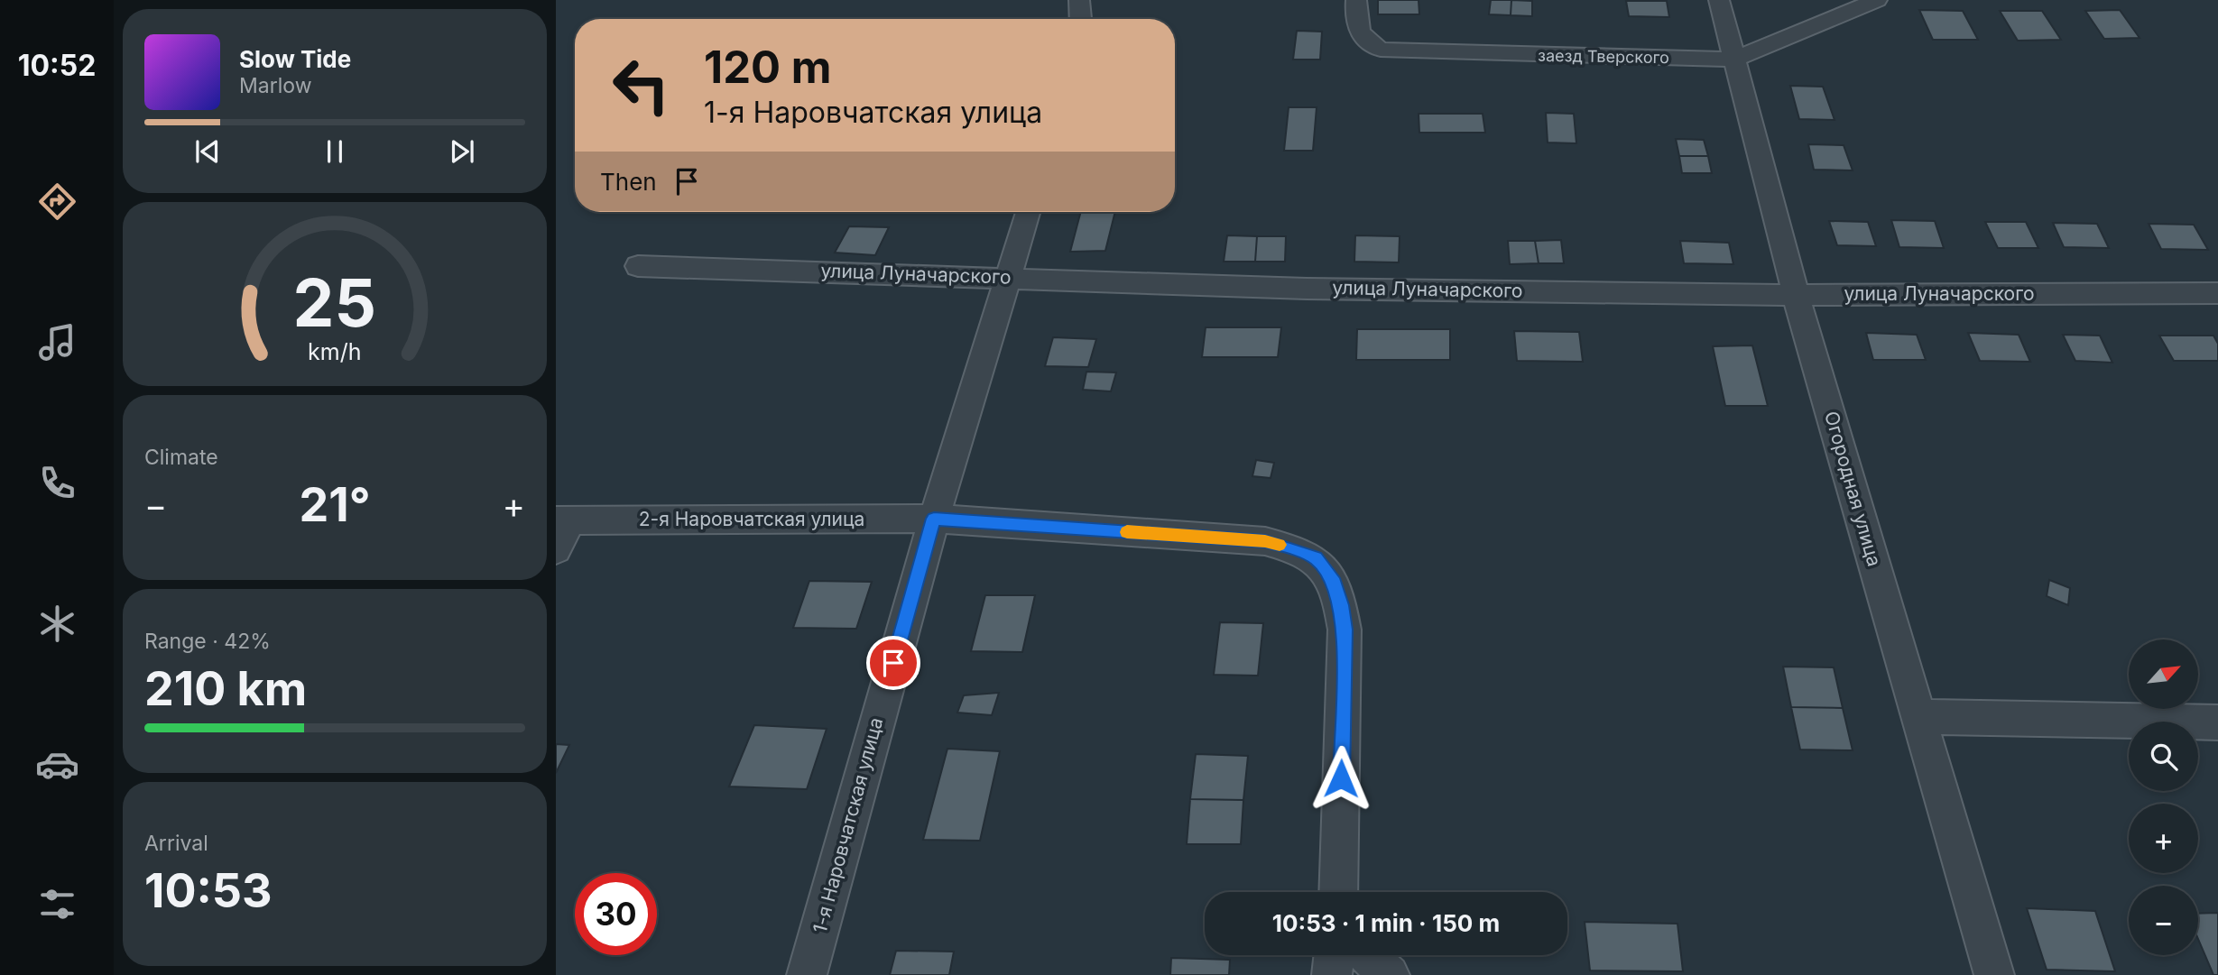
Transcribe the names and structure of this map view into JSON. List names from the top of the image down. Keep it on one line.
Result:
{"streets":{"street":["заезд Тверского","улица Луначарского","Огородная улица","2-я Наровчатская улица","1-я Наровчатская улица"]},"crossings":[["заезд Тверского","Огородная улица"],["улица Луначарского","Огородная улица"],["улица Луначарского","1-я Наровчатская улица"],["2-я Наровчатская улица","1-я Наровчатская улица"]],"north":"top right","page":{"tabs":"10:52","turn":["120 m","1-я Наровчатская улица"],"song":["Slow Tide","Marlow"],"then":"Then","tile":["Climate",["Range · 42%","210 km"],["Arrival","10:53"]],"heat":["−","21°","+"],"map_buttons":["+","−"],"limit":"30","trip":"10:53 · 1 min · 150 m","gauge":["25","km/h"]}}
